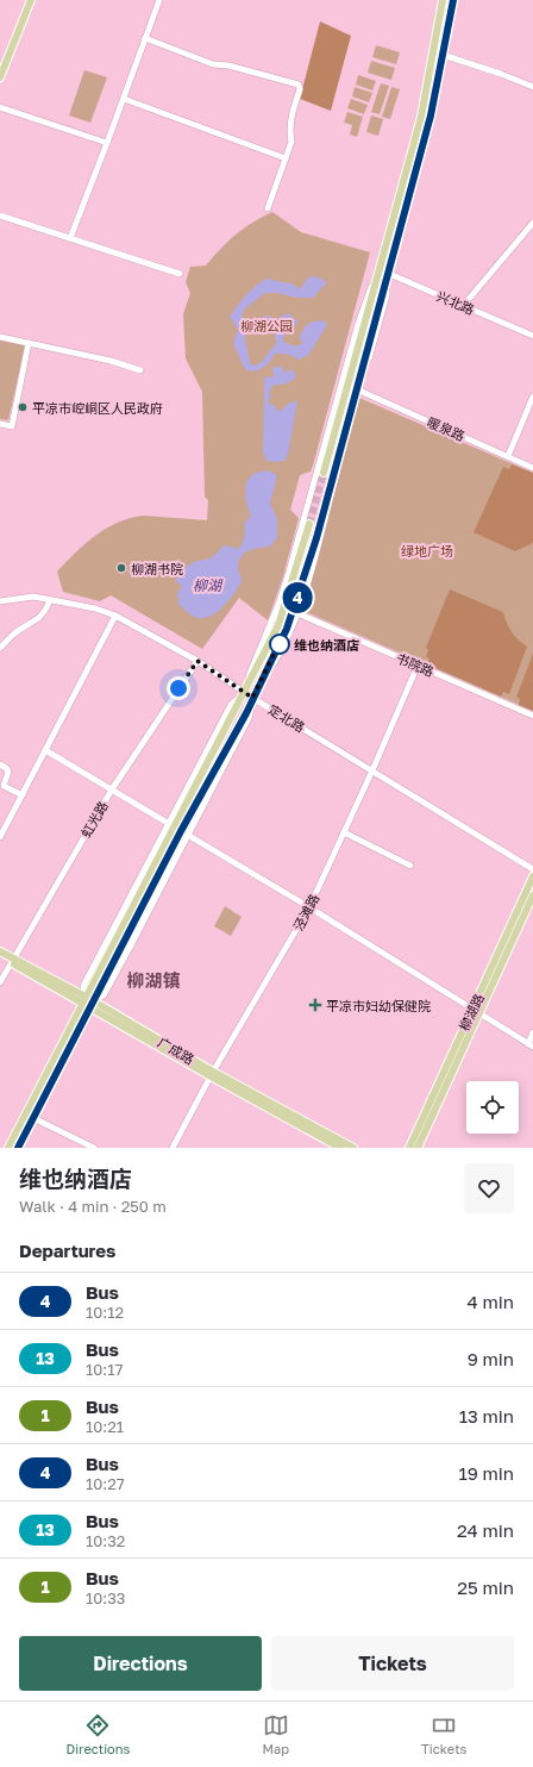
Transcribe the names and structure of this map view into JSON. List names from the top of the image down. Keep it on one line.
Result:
{"streets":{"main road":["柳湖路","广成路"],"street":["兴北路","暖泉路","书院路","定北路","虹光路","泾滩路"]},"crossings":[["书院路","泾滩路"],["定北路","虹光路"],["定北路","泾滩路"],["虹光路","广成路"],["泾滩路","广成路"]],"districts":["柳湖镇"],"water":["柳湖"],"parks":["柳湖公园","绿地广场"],"places":{"other":["平凉市崆峒区人民政府","柳湖书院","维也纳酒店"],"health":["平凉市妇幼保健院"]},"lines":["bus line 4"],"page":{"on_map":"4","heading":[["维也纳酒店","Walk · 4 min · 250 m"],"Departures"],"list":[{"mark":"4","name":"Bus","note":"10:12","value":"4 min"},{"mark":"13","name":"Bus","note":"10:17","value":"9 min"},{"mark":"1","name":"Bus","note":"10:21","value":"13 min"},{"mark":"4","name":"Bus","note":"10:27","value":"19 min"},{"mark":"13","name":"Bus","note":"10:32","value":"24 min"},{"mark":"1","name":"Bus","note":"10:33","value":"25 min"}],"buttons":["Directions","Tickets"],"tabs":["Directions","Map","Tickets"]}}
